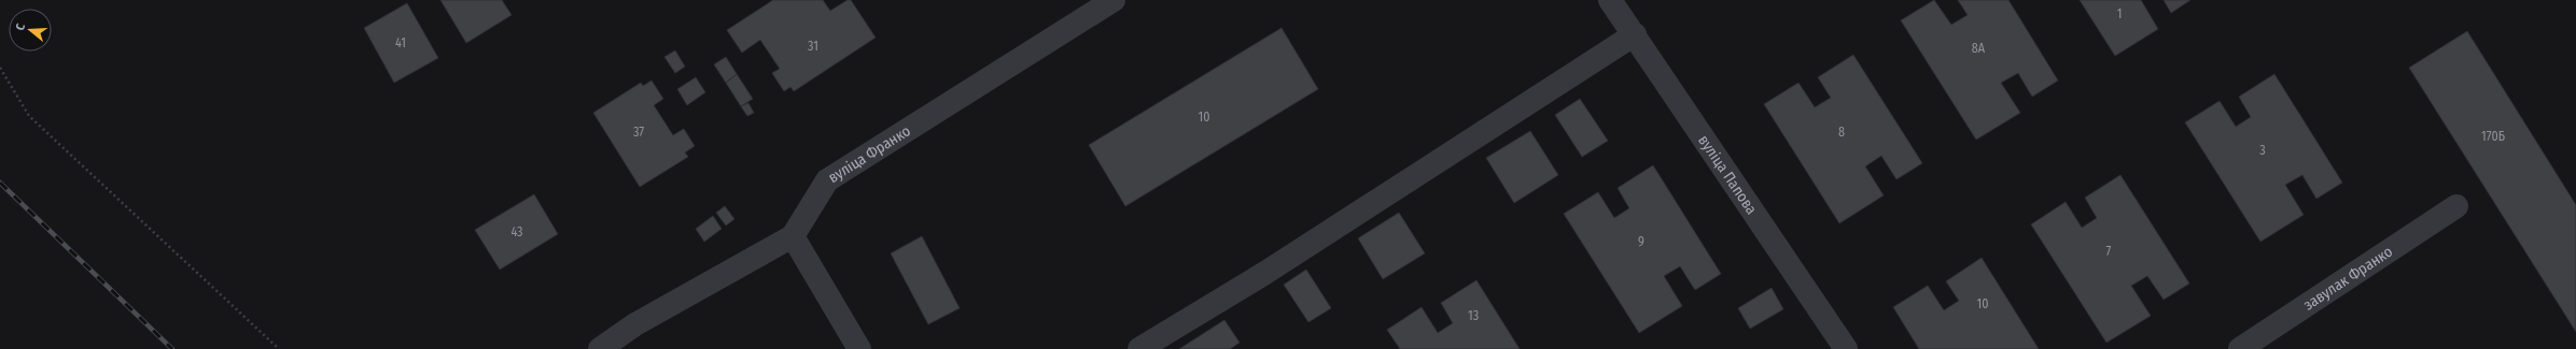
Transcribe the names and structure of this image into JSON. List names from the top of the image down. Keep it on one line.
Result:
{"streets":{"street":["вуліца Франко","вуліца Папова","завулак Франко"]},"house_numbers":["1","41","31","8А","10","37","8","170Б","3","43","9","7","10","13"],"north":"left"}
